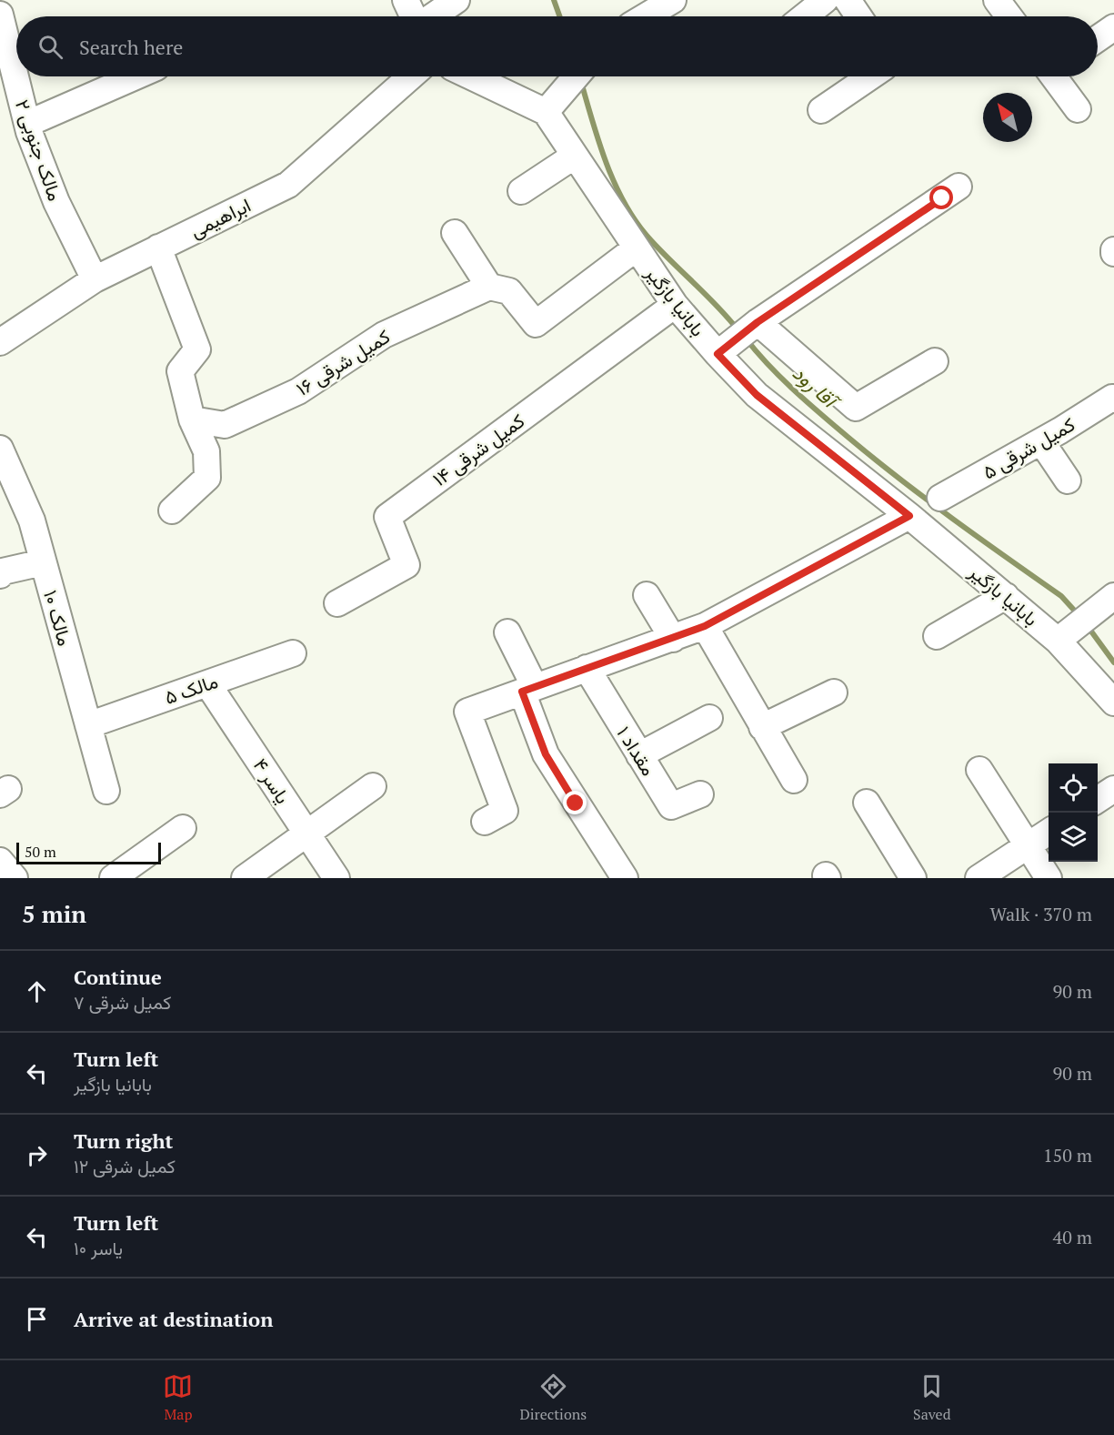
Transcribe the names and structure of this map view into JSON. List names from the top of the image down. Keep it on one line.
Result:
{"streets":{"street":["مالک جنوبی ۲","ابراهیمی","بابانیا بازگیر","کمیل شرقی ۱۶","کمیل شرقی ۵","کمیل شرقی ۱۴","مالک ۱۰","مالک ۵","مقداد ۱","یاسر ۴"]},"crossings":[["مالک جنوبی ۲","ابراهیمی"],["بابانیا بازگیر","کمیل شرقی ۱۴"],["مالک ۱۰","مالک ۵"],["مالک ۵","یاسر ۴"]],"water":["آقا رود"],"scale_bar":"50 m","north":"top left","page":{"search":"Search here","scale":"50 m","heading":["5 min","Walk · 370 m"],"list":[["Continue","کمیل شرقی ۷","90 m"],["Turn left","بابانیا بازگیر","90 m"],["Turn right","کمیل شرقی ۱۲","150 m"],["Turn left","یاسر ۱۰","40 m"],"Arrive at destination"],"nav":["Map","Directions","Saved"]}}
